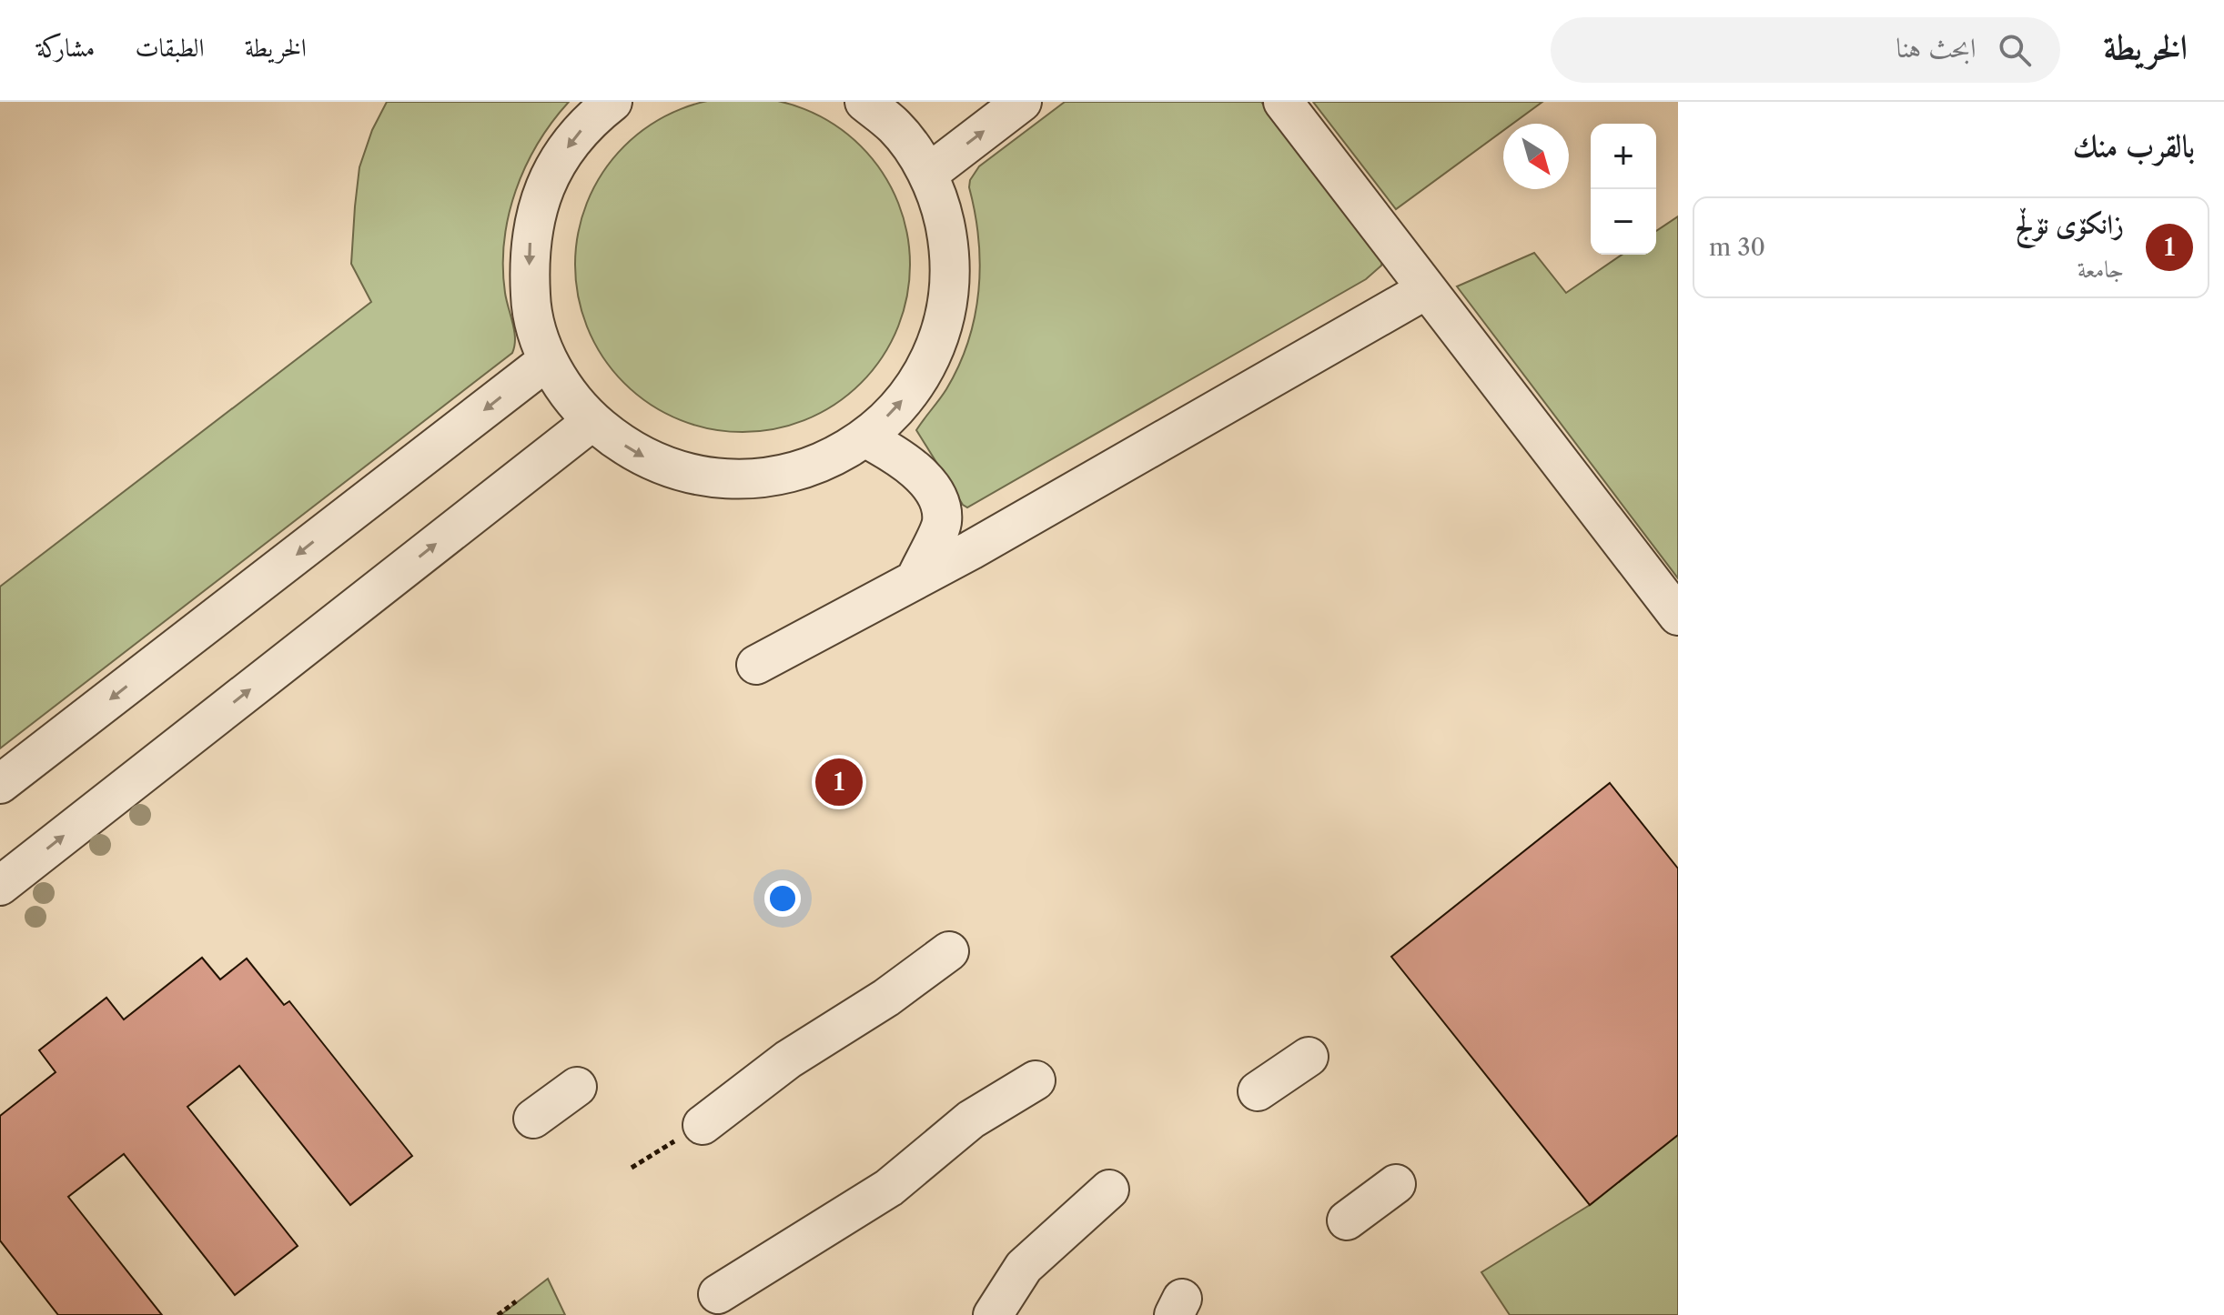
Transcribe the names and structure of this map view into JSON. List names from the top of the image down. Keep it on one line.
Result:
{"north":"bottom right","page":{"header":"الخريطة","search":"ابحث هنا","nav":["الخريطة","الطبقات","مشاركة"],"heading":"بالقرب منك","map_buttons":["+","−"],"list":[{"mark":"1","name":"زانکۆی نۆڵج","note":"جامعة","value":"30 m"}],"pins":"1"}}
